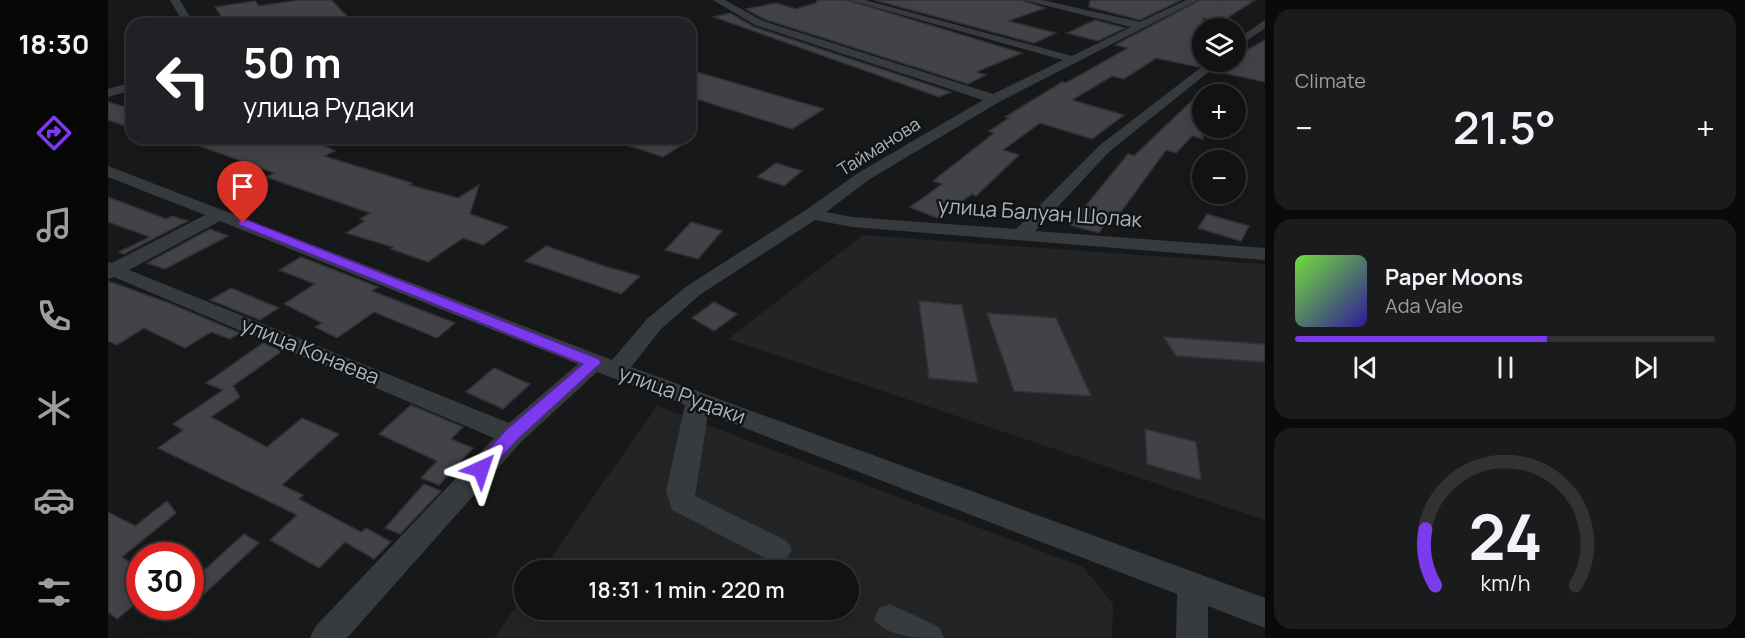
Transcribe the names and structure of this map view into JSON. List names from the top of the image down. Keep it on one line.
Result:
{"streets":{"street":["Тайманова","улица Балуан Шолак","улица Конаева","улица Рудаки"]},"crossings":[["Тайманова","улица Балуан Шолак"],["Тайманова","улица Конаева"],["Тайманова","улица Рудаки"]],"page":{"tabs":"18:30","tile":"Climate","map_buttons":["+","−"],"turn":["50 m","улица Рудаки"],"heat":["−","21.5°","+"],"song":["Paper Moons","Ada Vale"],"limit":"30","trip":"18:31 · 1 min · 220 m","gauge":["24","km/h"]}}
